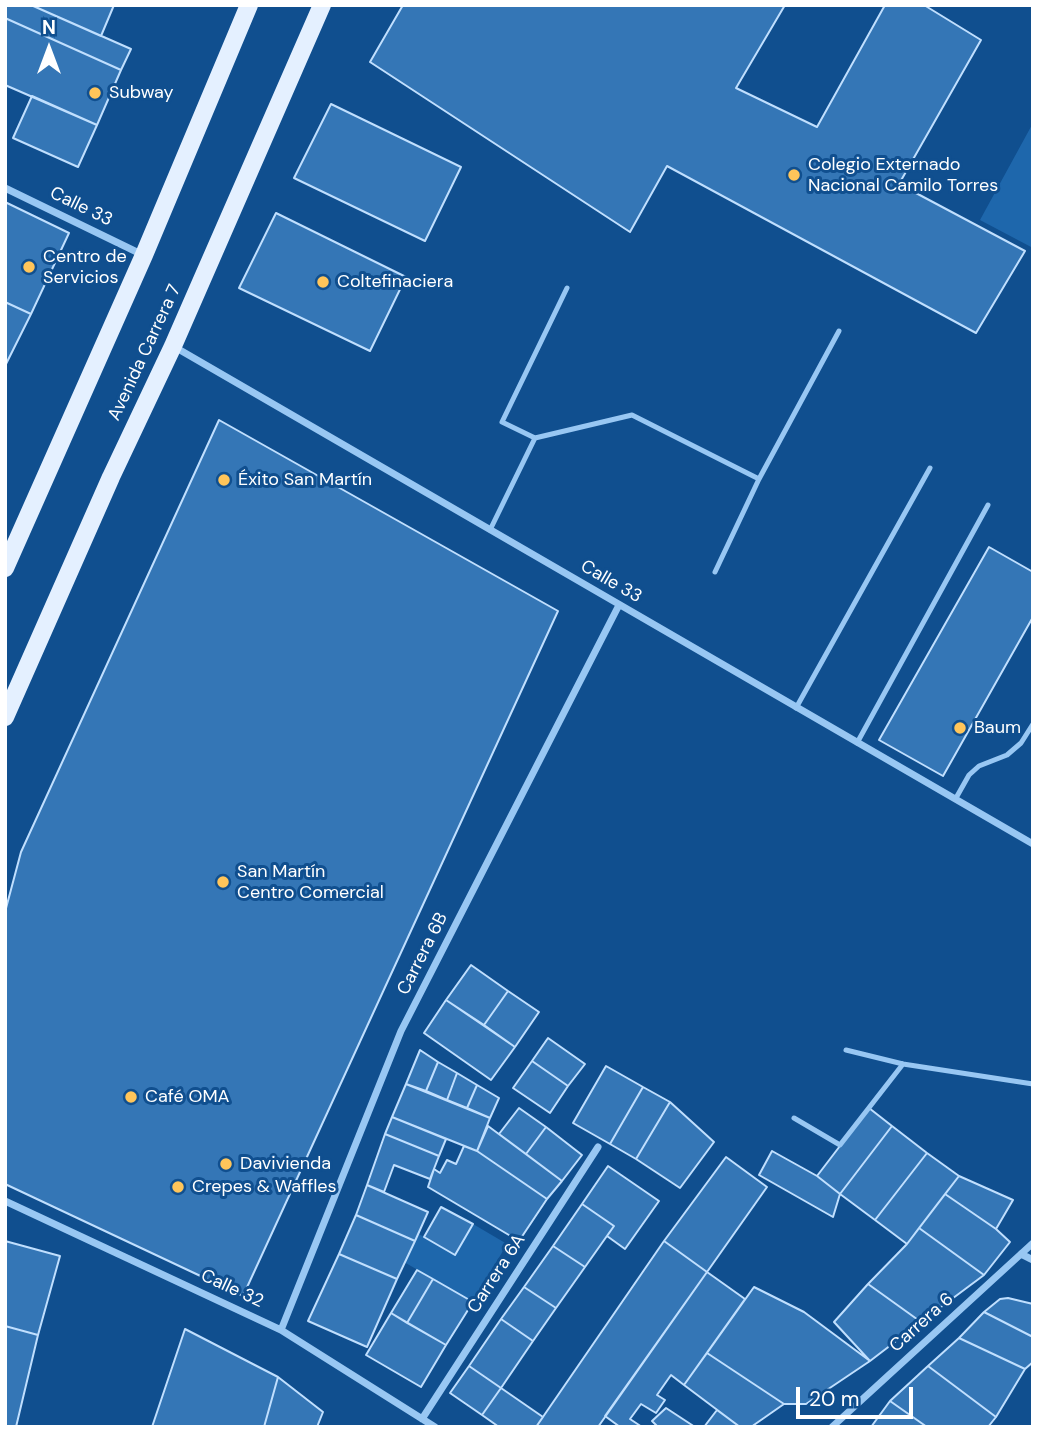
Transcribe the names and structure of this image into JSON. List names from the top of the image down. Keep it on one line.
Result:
{"streets":{"main road":["Avenida Carrera 7"],"street":["Calle 33","Carrera 6B","Carrera 6A","Calle 32","Carrera 6"]},"crossings":[["Calle 33","Avenida Carrera 7"],["Calle 33","Carrera 6B"],["Carrera 6B","Calle 32"],["Carrera 6A","Calle 32"]],"places":["Subway","Colegio Externado Nacional Camilo Torres","Centro de Servicios","Coltefinaciera","Éxito San Martín","Baum","San Martín Centro Comercial","Café OMA","Davivienda","Crepes & Waffles"],"scale_bar":"20 m","north":"top"}
